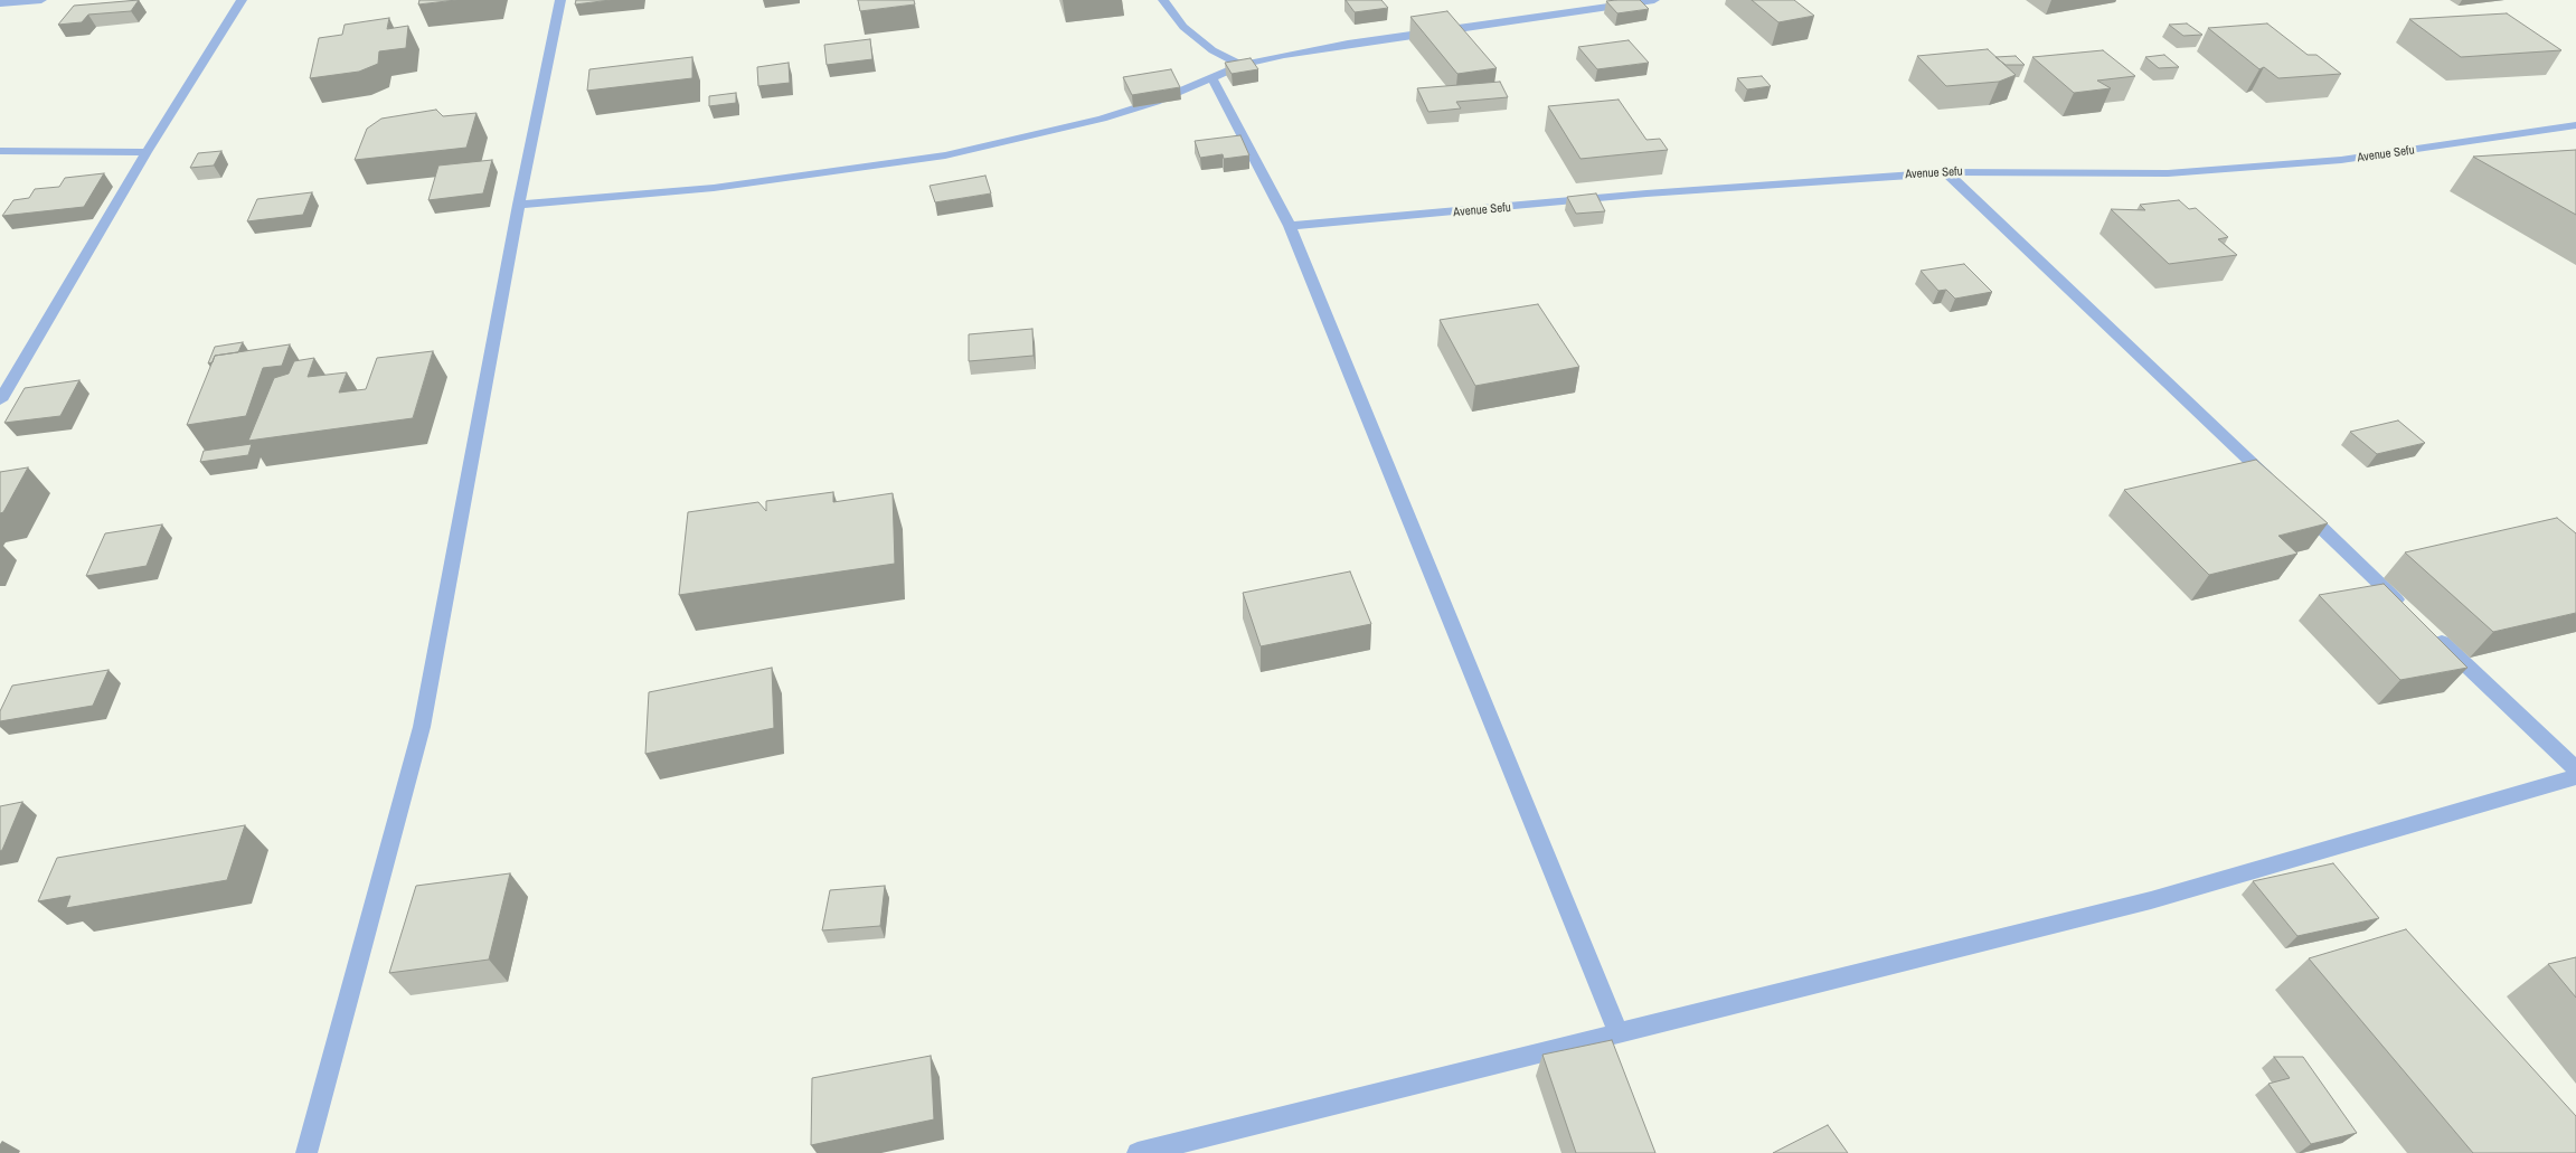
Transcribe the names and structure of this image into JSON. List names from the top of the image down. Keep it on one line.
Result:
{"streets":{"street":["Avenue Sefu"]}}
